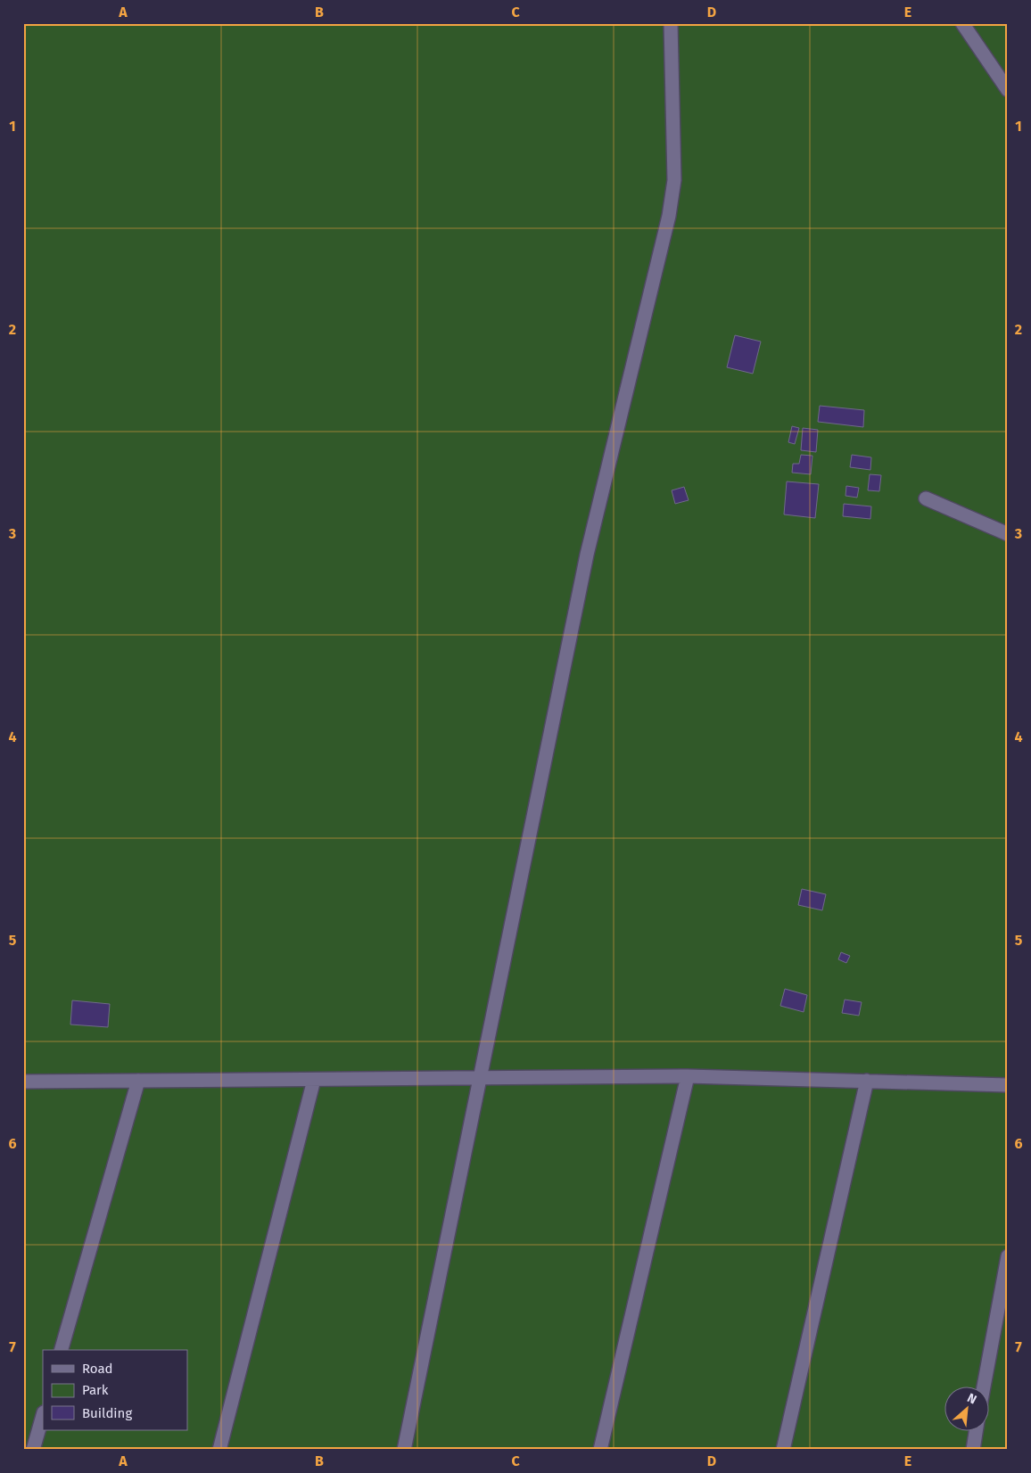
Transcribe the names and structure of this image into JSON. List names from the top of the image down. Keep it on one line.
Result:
{"legend":["Road","Park","Building"],"north":"top right","grid":{"columns":["A","B","C","D","E"],"rows":["1","2","3","4","5","6","7"]}}
